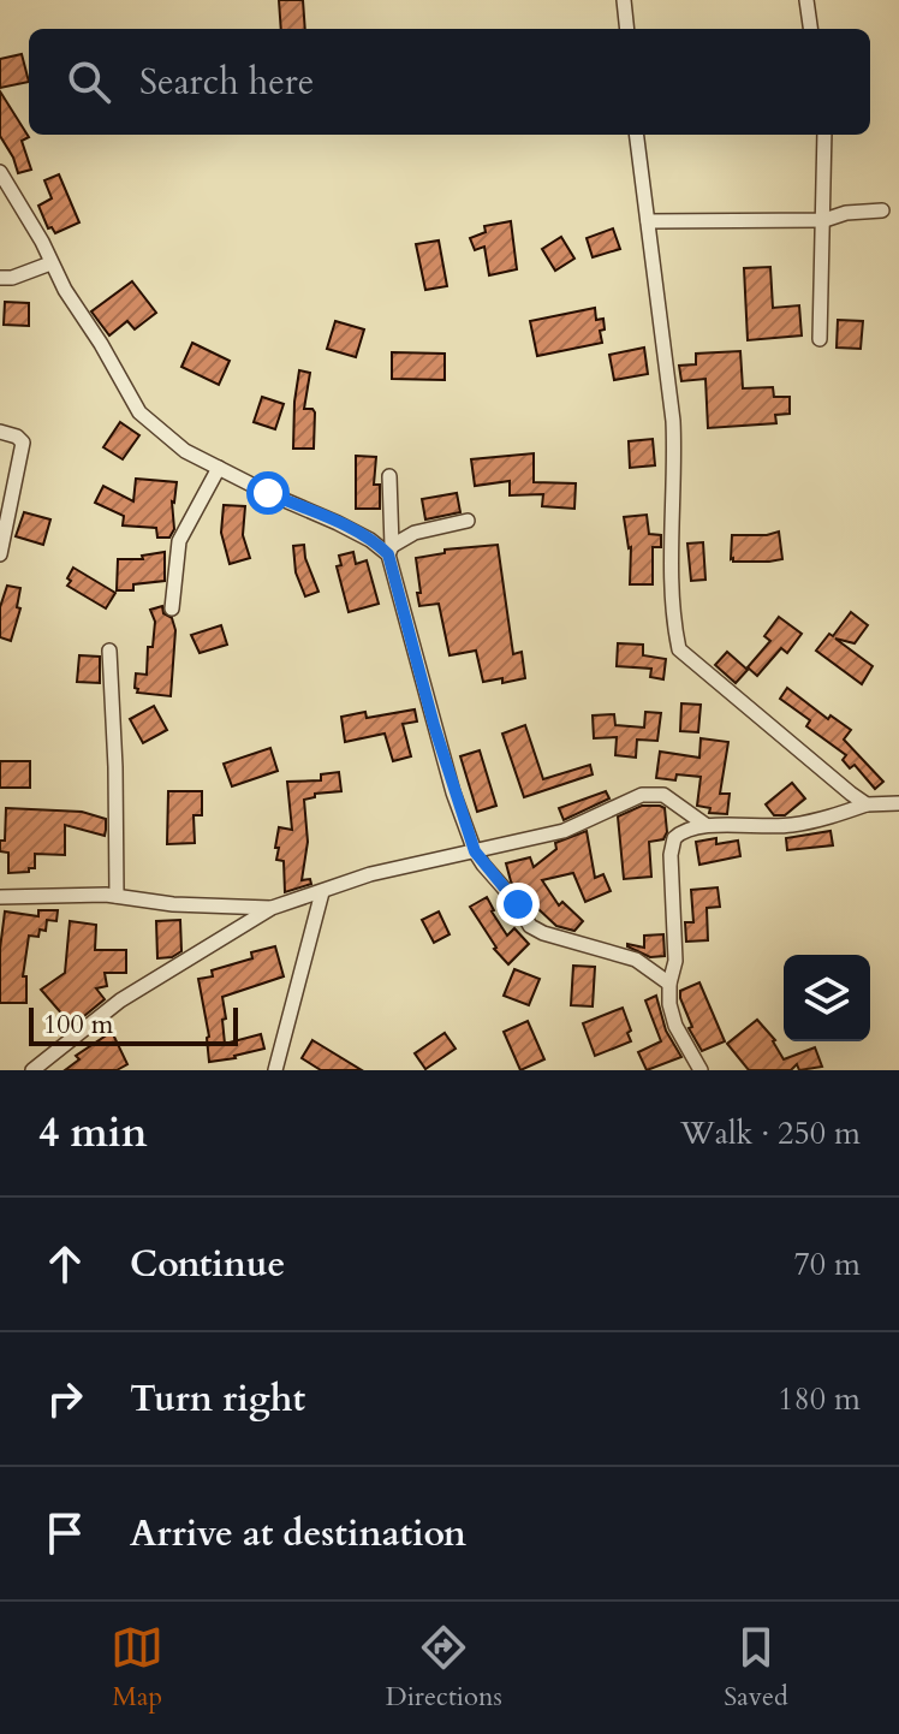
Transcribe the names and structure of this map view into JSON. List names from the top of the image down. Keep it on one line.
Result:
{"scale_bar":"100 m","page":{"search":"Search here","scale":"100 m","heading":["4 min","Walk · 250 m"],"list":[["Continue","70 m"],["Turn right","180 m"],"Arrive at destination"],"nav":["Map","Directions","Saved"]}}
